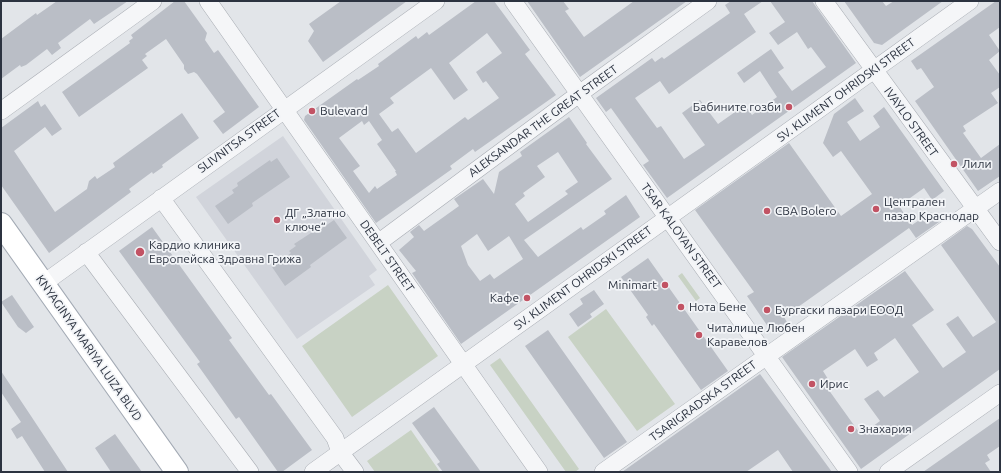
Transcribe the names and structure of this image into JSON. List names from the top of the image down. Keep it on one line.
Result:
{"streets":{"main road":["KNYAGINYA MARIYA LUIZA BLVD"],"street":["SV. KLIMENT OHRIDSKI STREET","ALEKSANDAR THE GREAT STREET","IVAYLO STREET","SLIVNITSA STREET","TSAR KALOYAN STREET","DEBELT STREET","TSARIGRADSKA STREET"]},"crossings":[["SV. KLIMENT OHRIDSKI STREET","IVAYLO STREET"],["SV. KLIMENT OHRIDSKI STREET","TSAR KALOYAN STREET"],["SV. KLIMENT OHRIDSKI STREET","DEBELT STREET"],["ALEKSANDAR THE GREAT STREET","TSAR KALOYAN STREET"],["ALEKSANDAR THE GREAT STREET","DEBELT STREET"],["IVAYLO STREET","TSARIGRADSKA STREET"],["SLIVNITSA STREET","DEBELT STREET"],["SLIVNITSA STREET","KNYAGINYA MARIYA LUIZA BLVD"],["TSAR KALOYAN STREET","TSARIGRADSKA STREET"]],"places":["Бабините гозби","Bulevard","Лили","Централен пазар Краснодар","CBA Bolero","ДГ „Златно ключе“","Кардио клиника Европейска Здравна Грижа","Minimart","Кафе","Нота Бене","Бургаски пазари ЕООД","Читалище Любен Каравелов","Ирис","Знахария"]}
